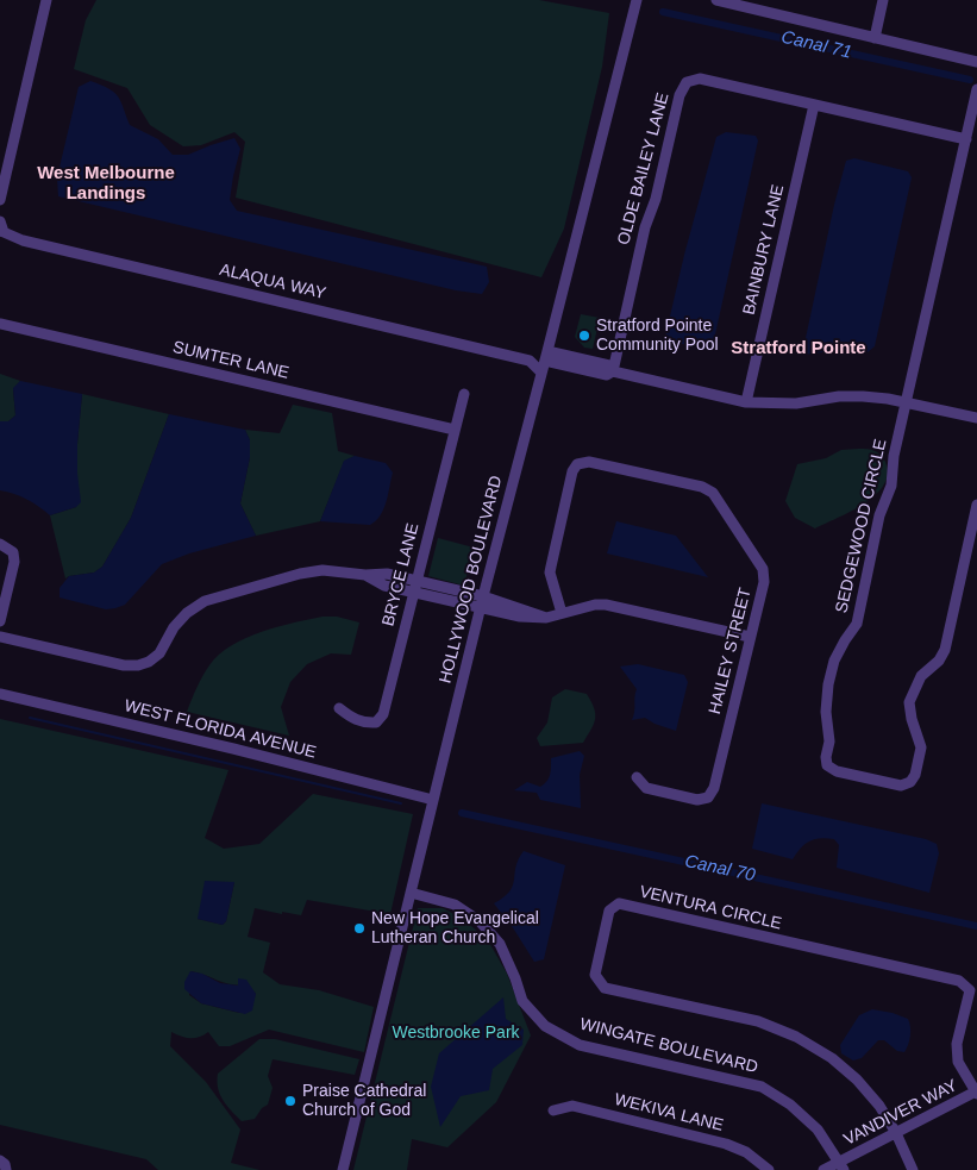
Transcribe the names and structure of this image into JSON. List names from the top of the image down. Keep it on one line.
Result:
{"streets":{"street":["OLDE BAILEY LANE","BAINBURY LANE","ALAQUA WAY","SUMTER LANE","SEDGEWOOD CIRCLE","BRYCE LANE","HOLLYWOOD BOULEVARD","HAILEY STREET","WEST FLORIDA AVENUE","VENTURA CIRCLE","WINGATE BOULEVARD","WEKIVA LANE","VANDIVER WAY"]},"crossings":[["OLDE BAILEY LANE","BAINBURY LANE"],["OLDE BAILEY LANE","SEDGEWOOD CIRCLE"],["ALAQUA WAY","HOLLYWOOD BOULEVARD"],["SUMTER LANE","BRYCE LANE"],["HOLLYWOOD BOULEVARD","WEST FLORIDA AVENUE"],["HOLLYWOOD BOULEVARD","WINGATE BOULEVARD"],["VENTURA CIRCLE","VANDIVER WAY"],["WINGATE BOULEVARD","VANDIVER WAY"]],"districts":["West Melbourne Landings","Stratford Pointe"],"water":["Canal 71","Canal 70"],"parks":["Westbrooke Park"],"places":["Stratford Pointe Community Pool","New Hope Evangelical Lutheran Church","Praise Cathedral Church of God"]}
